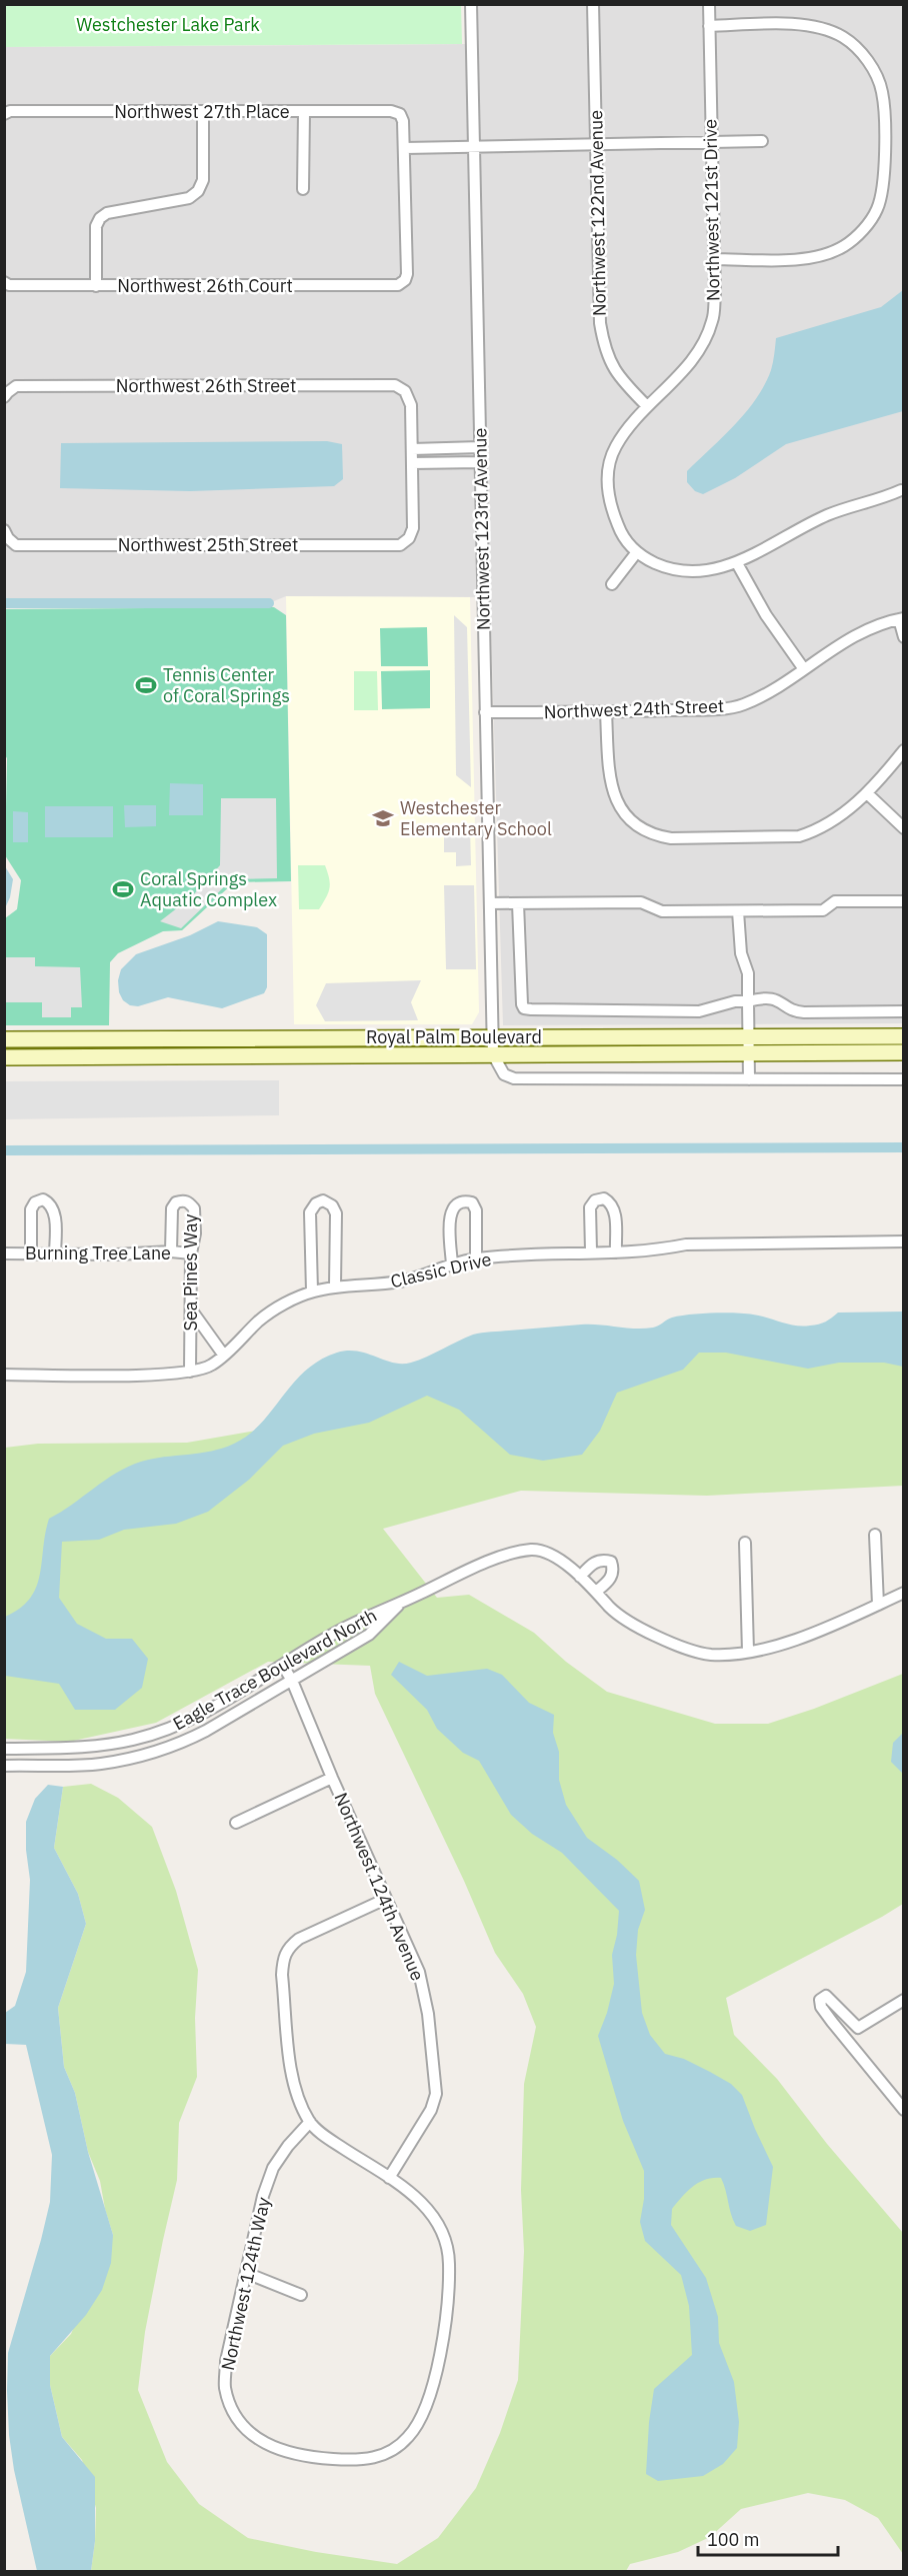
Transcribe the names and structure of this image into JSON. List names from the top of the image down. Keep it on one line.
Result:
{"streets":{"street":["Northwest 27th Place","Northwest 121st Drive","Northwest 122nd Avenue","Northwest 26th Court","Northwest 26th Street","Northwest 123rd Avenue","Northwest 25th Street","Northwest 24th Street","Royal Palm Boulevard","Burning Tree Lane","Classic Drive","Sea Pines Way","Eagle Trace Boulevard North","Northwest 124th Avenue","Northwest 124th Way"]},"crossings":[["Northwest 27th Place","Northwest 26th Court"],["Northwest 121st Drive","Northwest 122nd Avenue"],["Northwest 123rd Avenue","Northwest 24th Street"],["Northwest 123rd Avenue","Royal Palm Boulevard"],["Burning Tree Lane","Sea Pines Way"],["Classic Drive","Sea Pines Way"],["Eagle Trace Boulevard North","Northwest 124th Avenue"],["Northwest 124th Avenue","Northwest 124th Way"]],"parks":["Westchester Lake Park"],"places":{"sports":["Tennis Center of Coral Springs","Coral Springs Aquatic Complex"],"school or university":["Westchester Elementary School"]},"scale_bar":"100 m"}
